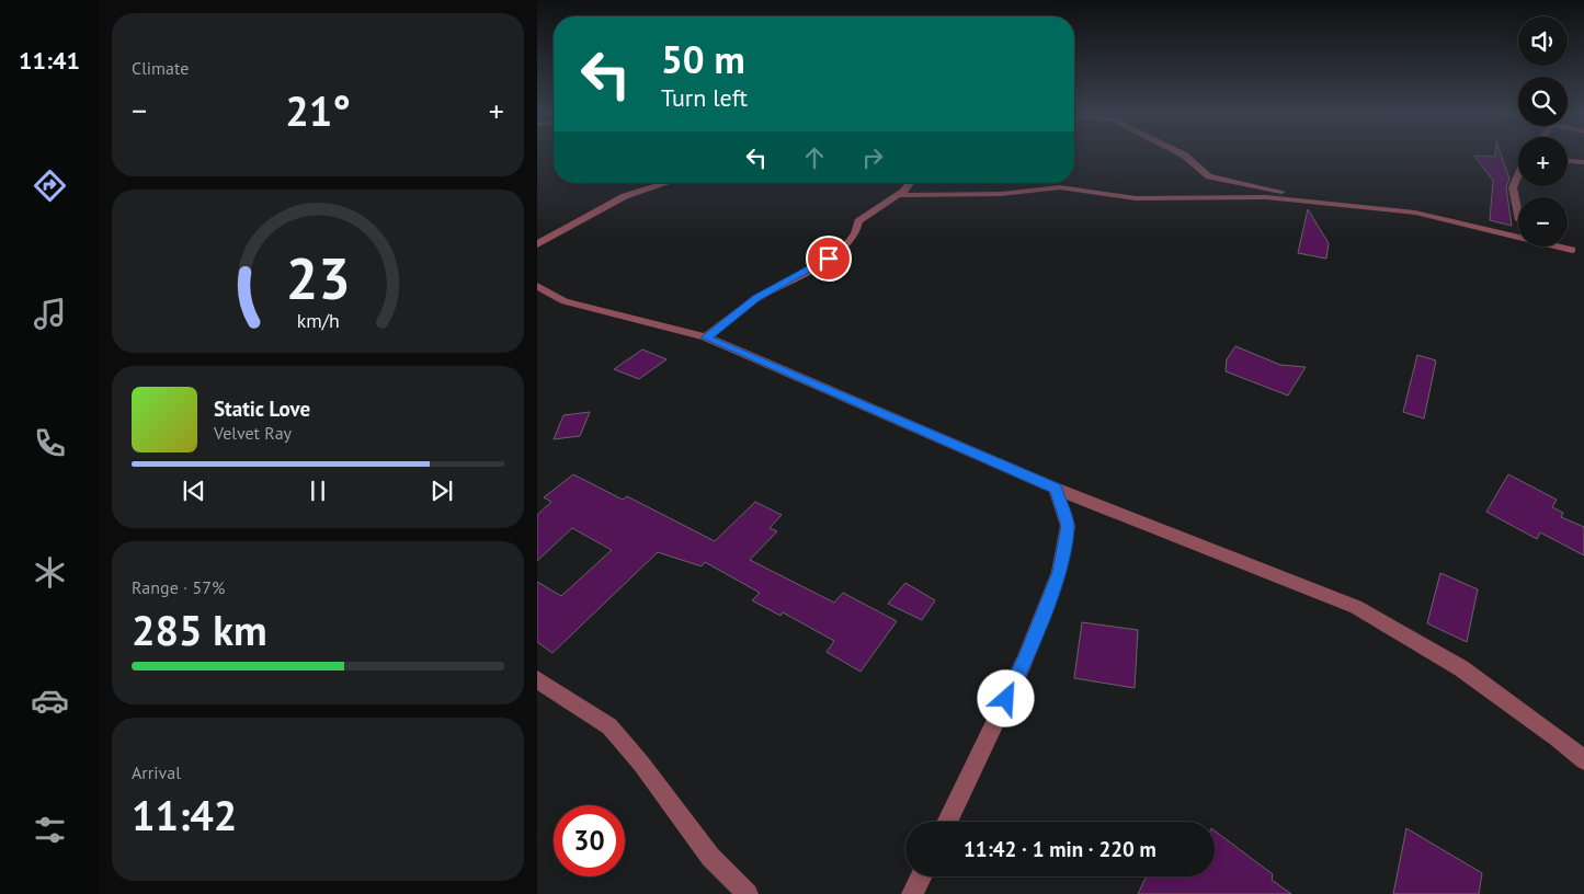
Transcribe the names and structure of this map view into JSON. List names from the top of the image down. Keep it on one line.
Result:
{"page":{"tabs":"11:41","tile":["Climate",["Range · 57%","285 km"],["Arrival","11:42"]],"map_buttons":["+","−"],"turn":["50 m","Turn left"],"heat":["−","21°","+"],"song":["Static Love","Velvet Ray"],"limit":"30","trip":"11:42 · 1 min · 220 m","gauge":["23","km/h"]}}
